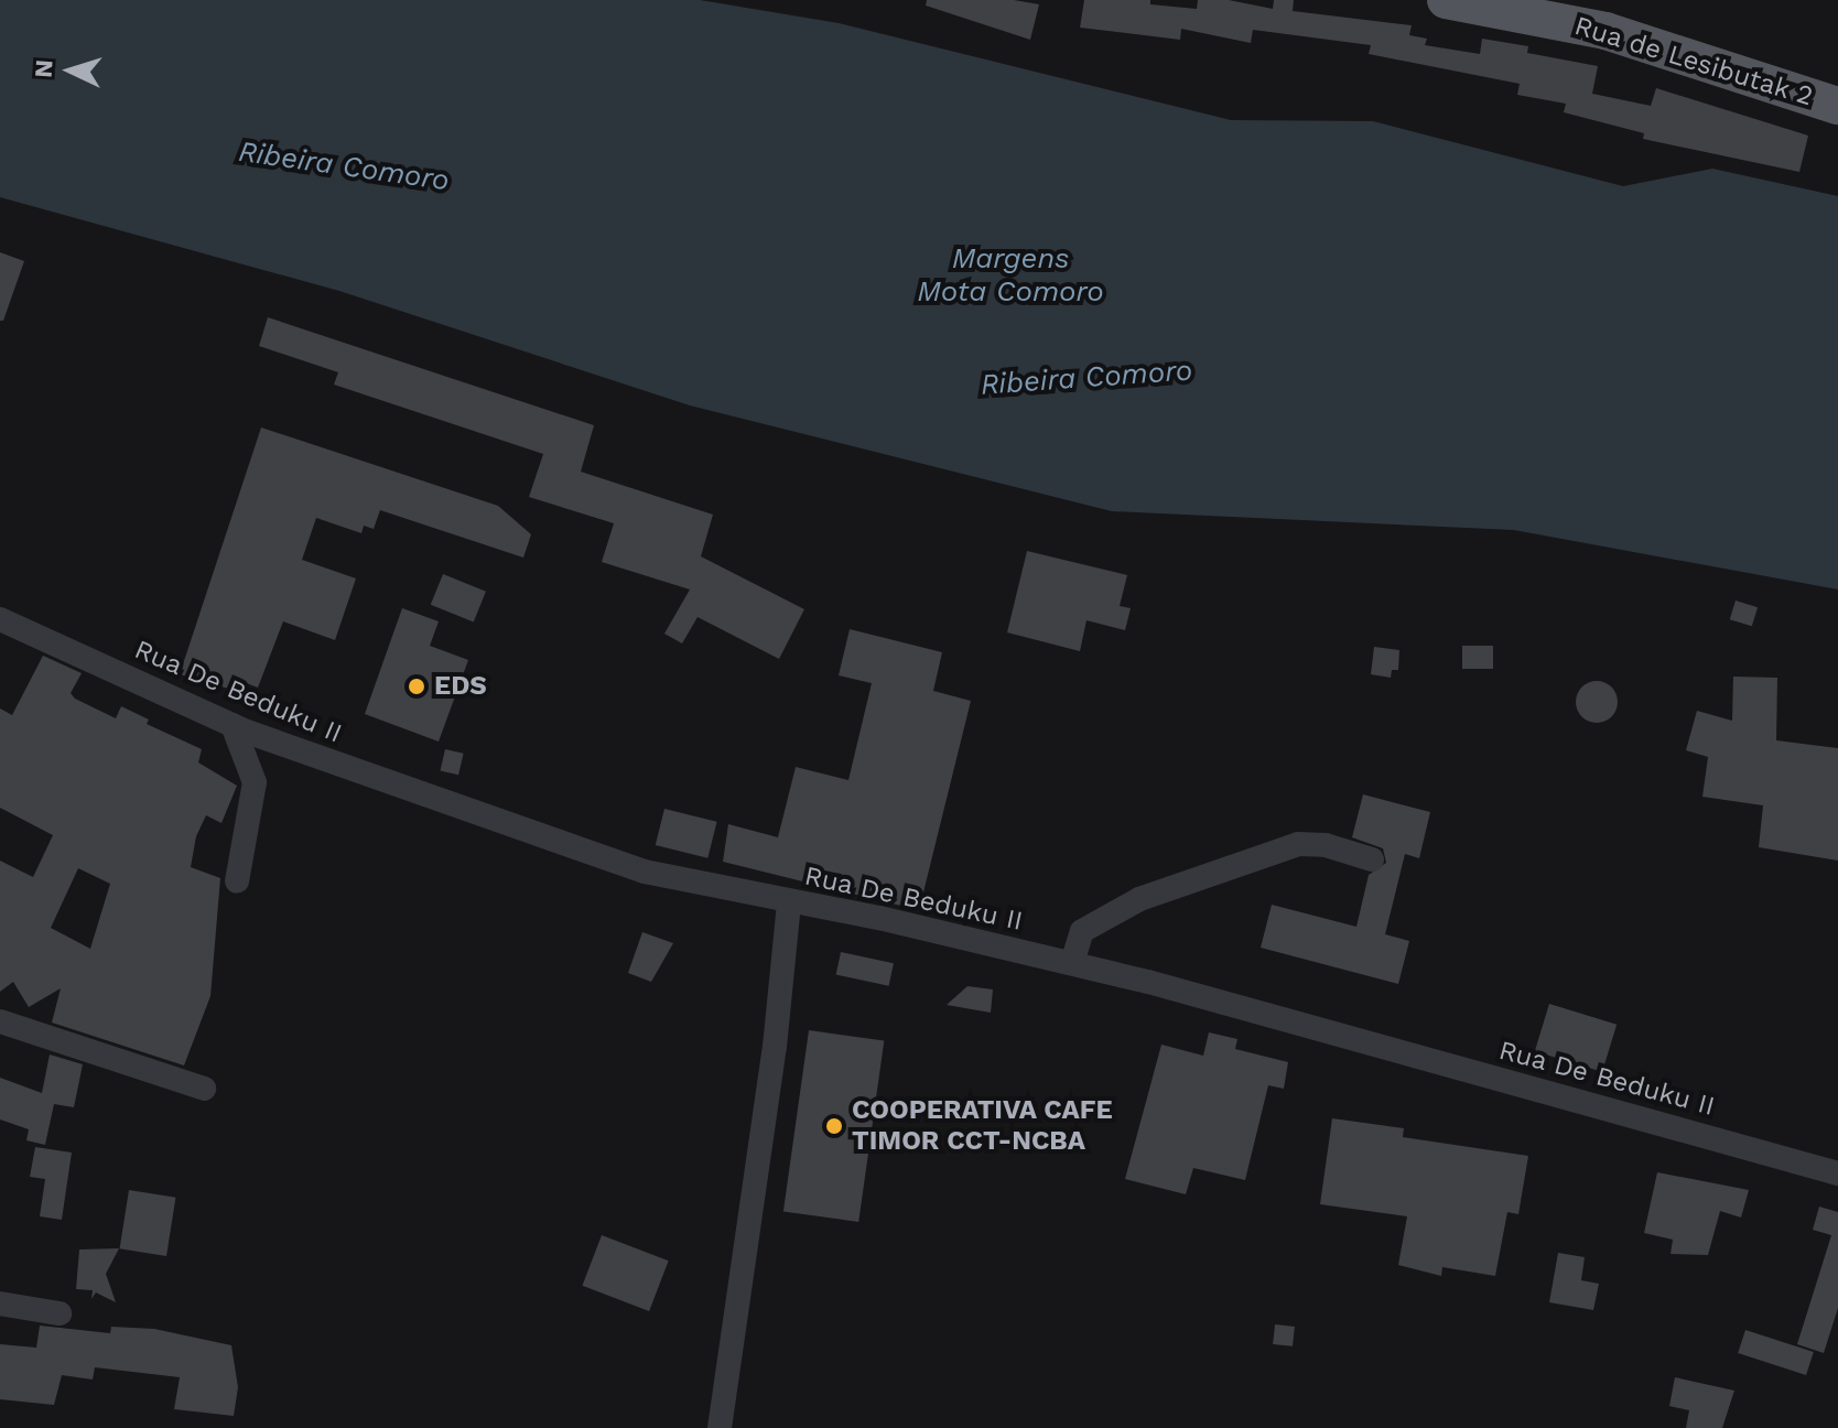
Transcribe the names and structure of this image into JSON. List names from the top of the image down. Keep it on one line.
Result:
{"streets":{"main road":["Rua de Lesibutak 2"],"street":["Rua De Beduku II"]},"water":["Ribeira Comoro","Margens Mota Comoro"],"places":["EDS","COOPERATIVA CAFE TIMOR CCT-NCBA"],"north":"left"}
